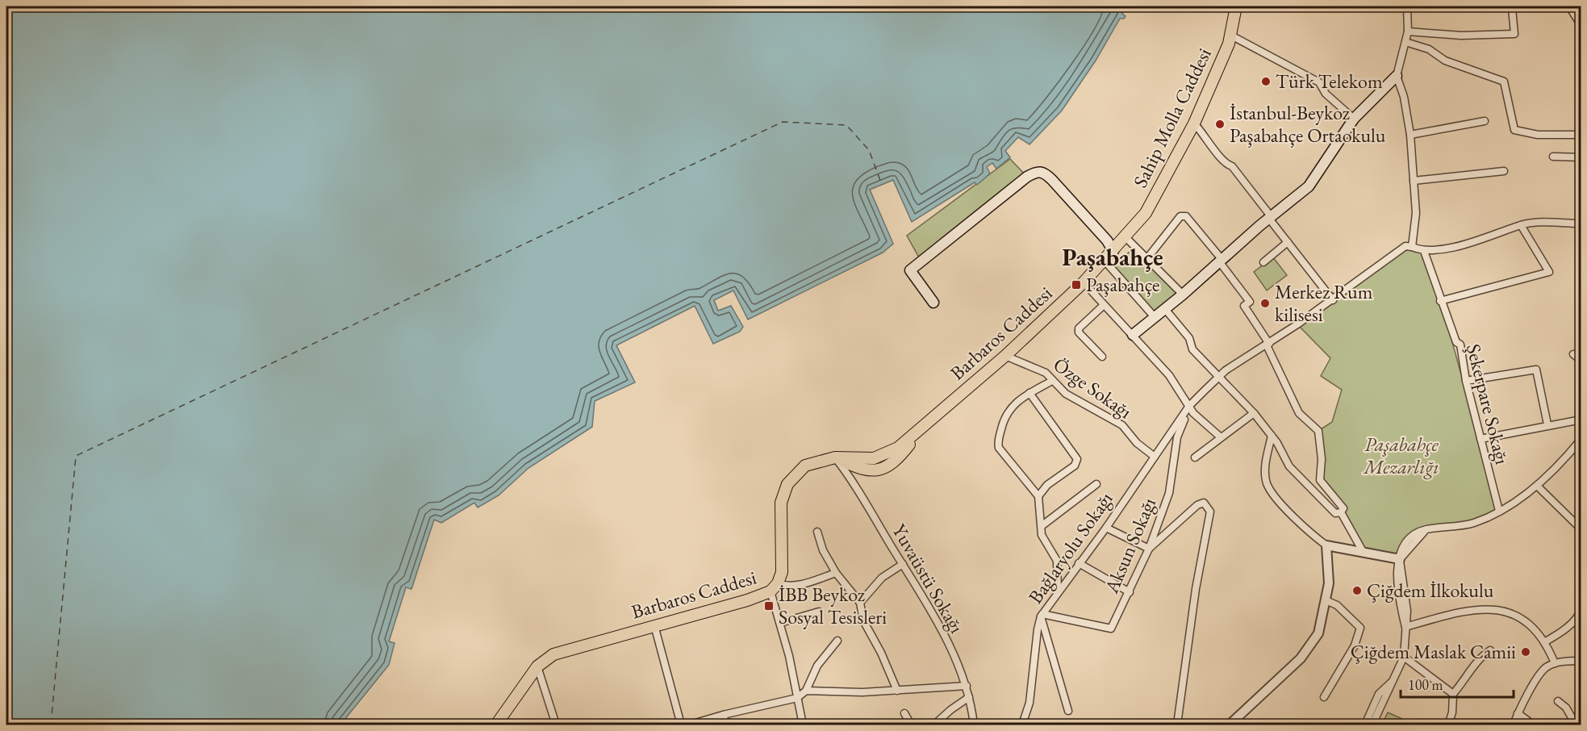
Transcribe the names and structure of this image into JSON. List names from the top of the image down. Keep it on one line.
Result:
{"streets":{"main road":["Sahip Molla Caddesi","Barbaros Caddesi"],"street":["Özge Sokağı","Şekerpare Sokağı","Aksun Sokağı","Bağlaryolu Sokağı","Yuvaüstü Sokağı"]},"crossings":[["Sahip Molla Caddesi","Barbaros Caddesi"],["Barbaros Caddesi","Özge Sokağı"],["Barbaros Caddesi","Yuvaüstü Sokağı"],["Özge Sokağı","Bağlaryolu Sokağı"],["Aksun Sokağı","Bağlaryolu Sokağı"]],"districts":["Paşabahçe"],"parks":["Paşabahçe Mezarlığı"],"places":{"other":["Türk Telekom","İstanbul-Beykoz Paşabahçe Ortaokulu","Merkez Rum kilisesi","Çiğdem İlkokulu","Çiğdem Maslak Camii"],"transit":["Paşabahçe","İBB Beykoz Sosyal Tesisleri"]},"scale_bar":"100 m"}
